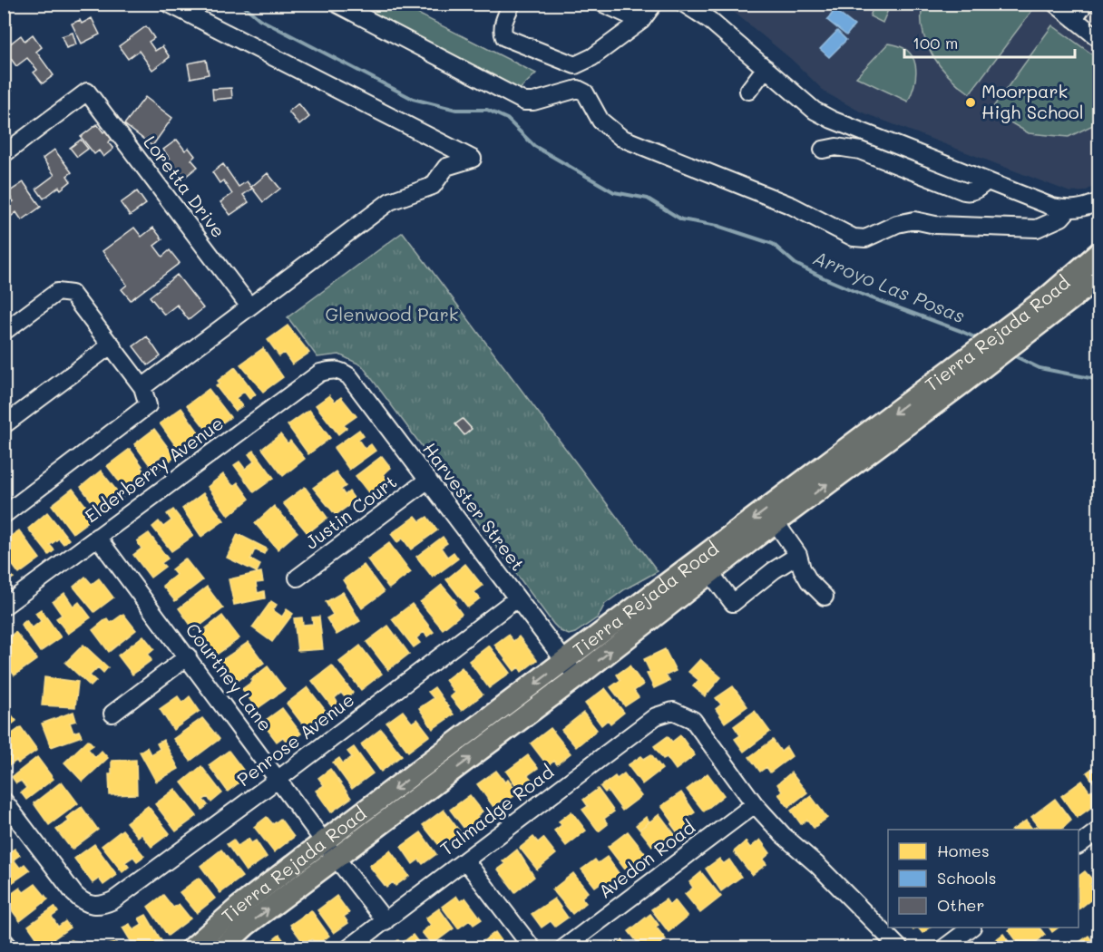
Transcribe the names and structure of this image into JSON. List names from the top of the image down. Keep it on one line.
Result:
{"streets":{"main road":["Tierra Rejada Road"],"street":["Loretta Drive","Elderberry Avenue","Harvester Street","Justin Court","Courtney Lane","Penrose Avenue","Talmadge Road","Avedon Road"]},"crossings":[["Tierra Rejada Road","Harvester Street"],["Tierra Rejada Road","Courtney Lane"],["Elderberry Avenue","Harvester Street"],["Elderberry Avenue","Courtney Lane"],["Harvester Street","Justin Court"],["Harvester Street","Penrose Avenue"],["Courtney Lane","Penrose Avenue"],["Courtney Lane","Talmadge Road"],["Talmadge Road","Avedon Road"]],"water":["Arroyo Las Posas"],"parks":["Glenwood Park"],"places":["Moorpark High School"],"legend":["Homes","Schools","Other"],"scale_bar":"100 m"}
